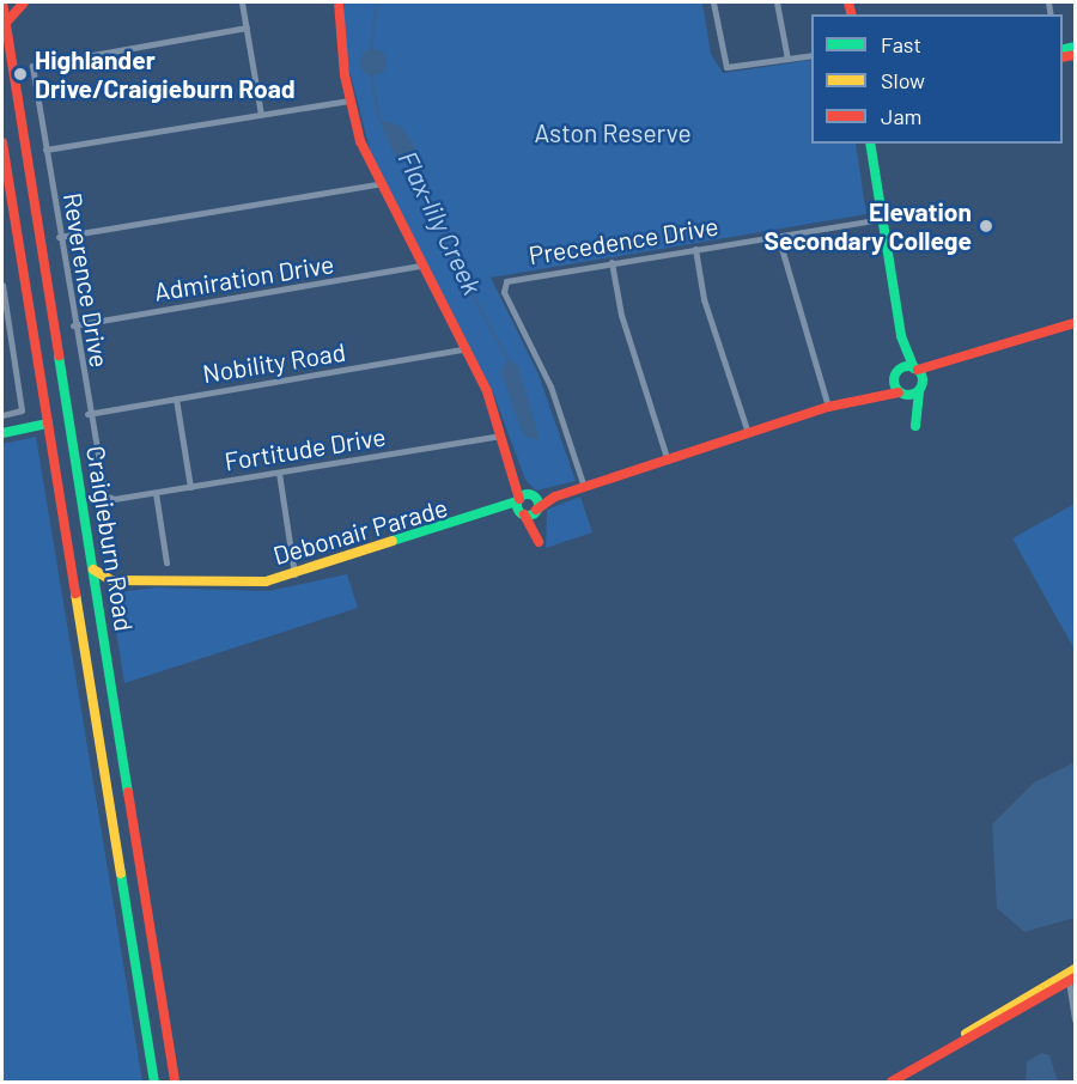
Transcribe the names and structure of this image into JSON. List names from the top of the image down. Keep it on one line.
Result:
{"streets":{"street":["Precedence Drive","Admiration Drive","Reverence Drive","Nobility Road","Fortitude Drive","Debonair Parade","Craigieburn Road"]},"crossings":[["Admiration Drive","Reverence Drive"],["Reverence Drive","Nobility Road"],["Reverence Drive","Fortitude Drive"]],"water":["Flax-lily Creek"],"parks":["Aston Reserve"],"places":["Highlander Drive/Craigieburn Road","Elevation Secondary College"],"legend":["Fast","Slow","Jam"]}
